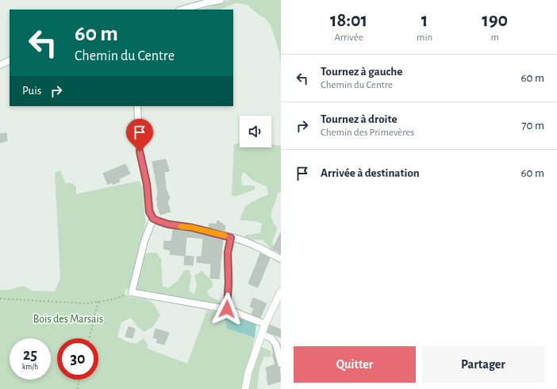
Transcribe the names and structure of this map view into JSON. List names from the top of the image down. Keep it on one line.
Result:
{"parks":["Bois des Marsais"],"page":{"eta":["18:01","Arrivée","1","min","190","m"],"turn":["60 m","Chemin du Centre"],"list":[{"name":"Tournez à gauche","note":"Chemin du Centre","value":"60 m"},{"name":"Tournez à droite","note":"Chemin des Primevères","value":"70 m"},{"name":"Arrivée à destination","value":"60 m"}],"then":"Puis","speed":"25 km/h","limit":"30","buttons":["Quitter","Partager"]}}
